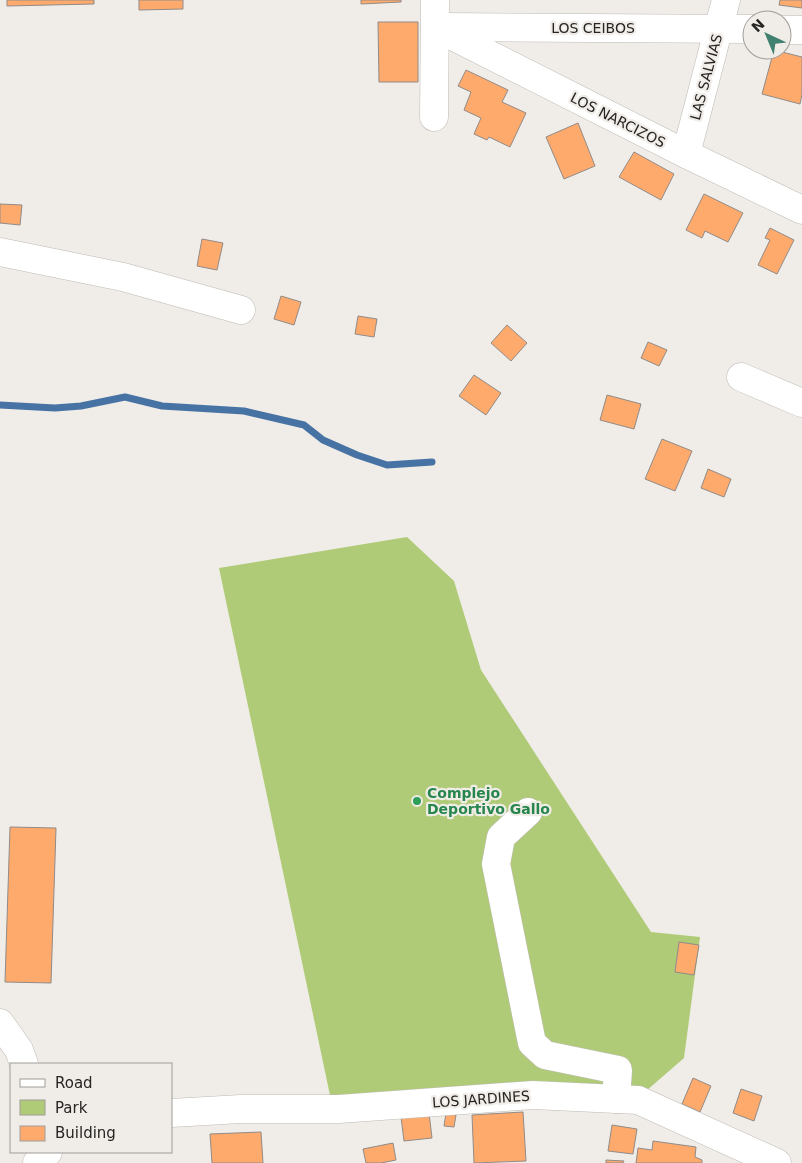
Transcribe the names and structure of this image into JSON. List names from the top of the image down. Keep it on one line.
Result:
{"streets":{"street":["LOS CEIBOS","LAS SALVIAS","LOS NARCIZOS","LOS JARDINES"]},"crossings":[["LOS CEIBOS","LAS SALVIAS"],["LOS CEIBOS","LOS NARCIZOS"],["LAS SALVIAS","LOS NARCIZOS"]],"places":["Complejo Deportivo Gallo"],"legend":["Road","Park","Building"],"north":"top left"}
